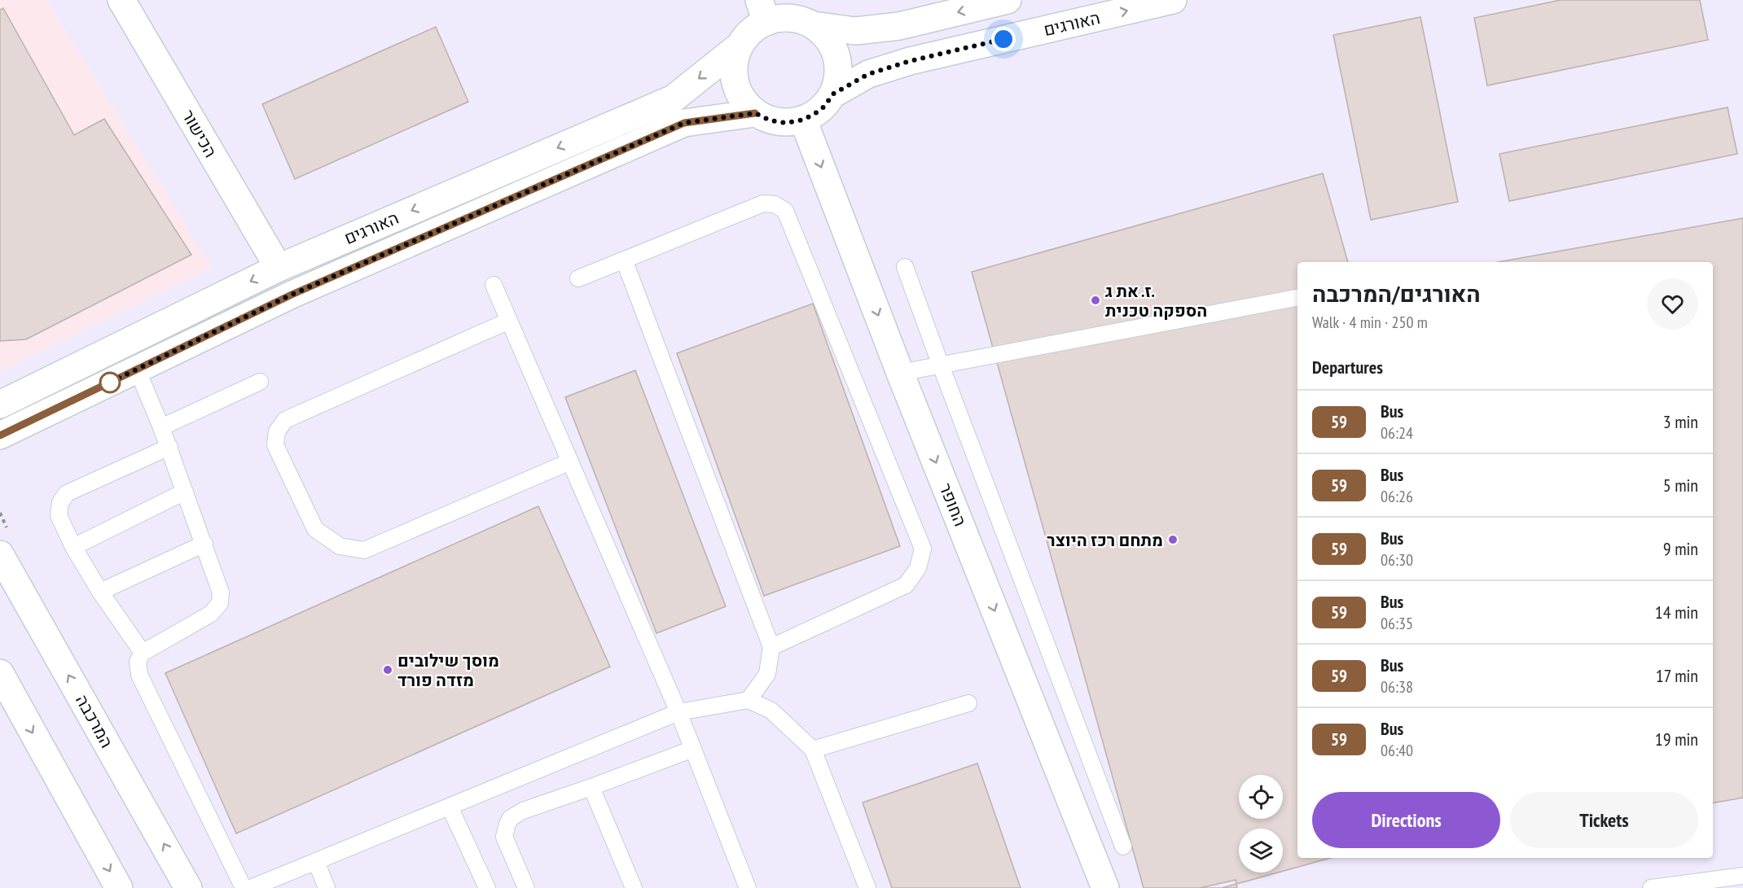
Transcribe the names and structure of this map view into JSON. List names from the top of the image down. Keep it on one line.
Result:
{"streets":{"street":["האורגים","הכישור","החופר","המרכבה"]},"crossings":[["האורגים","הכישור"],["האורגים","החופר"]],"one_way":["החופר"],"places":["ז. את ג. הספקה טכנית","מתחם רכז היוצר","מוסך שילובים מזדה פורד"],"lines":["bus line 59"],"page":{"heading":[["האורגים/המרכבה","Walk · 4 min · 250 m"],"Departures"],"list":[{"mark":"59","name":"Bus","note":"06:24","value":"3 min"},{"mark":"59","name":"Bus","note":"06:26","value":"5 min"},{"mark":"59","name":"Bus","note":"06:30","value":"9 min"},{"mark":"59","name":"Bus","note":"06:35","value":"14 min"},{"mark":"59","name":"Bus","note":"06:38","value":"17 min"},{"mark":"59","name":"Bus","note":"06:40","value":"19 min"}],"buttons":["Directions","Tickets"]}}
